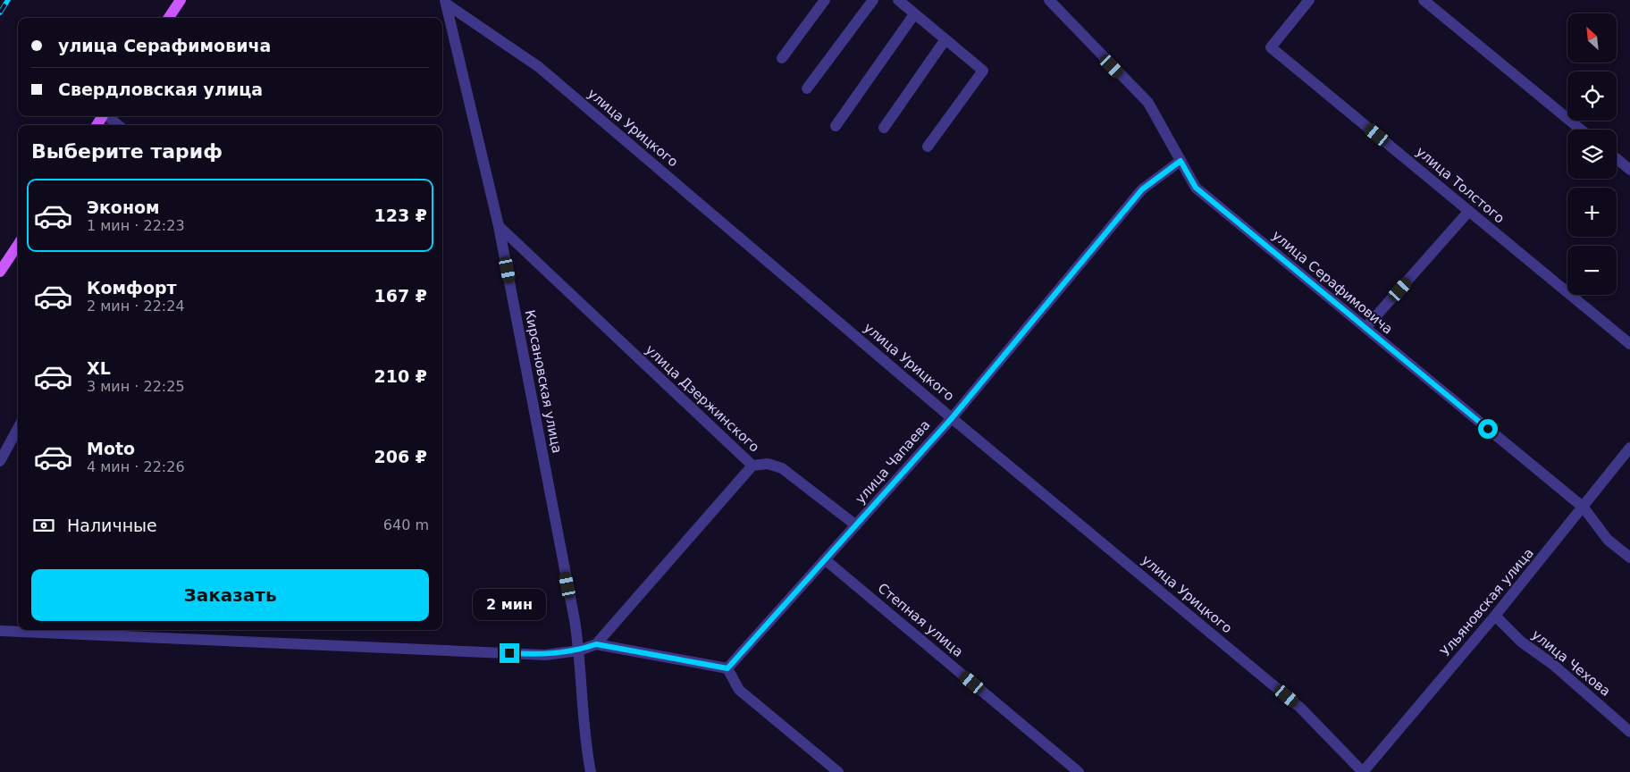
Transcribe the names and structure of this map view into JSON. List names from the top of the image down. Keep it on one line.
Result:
{"streets":{"street":["улица Урицкого","улица Толстого","улица Серафимовича","Кирсановская улица","улица Дзержинского","улица Чапаева","Ульяновская улица","Степная улица","улица Чехова"]},"crossings":[["улица Урицкого","Кирсановская улица"],["улица Урицкого","улица Чапаева"],["улица Урицкого","Ульяновская улица"],["улица Серафимовича","улица Чапаева"],["улица Серафимовича","Ульяновская улица"],["Кирсановская улица","улица Дзержинского"],["улица Чапаева","Степная улица"],["Ульяновская улица","улица Чехова"]],"north":"top left","page":{"map_buttons":["+","−"],"banner":["улица Серафимовича","Свердловская улица"],"heading":"Выберите тариф","list":[{"name":"Эконом","note":"1 мин · 22:23","value":"123 ₽"},{"name":"Комфорт","note":"2 мин · 22:24","value":"167 ₽"},{"name":"XL","note":"3 мин · 22:25","value":"210 ₽"},{"name":"Moto","note":"4 мин · 22:26","value":"206 ₽"}],"pay":["Наличные","640 m"],"buttons":"Заказать","bubble":"2 мин"}}
